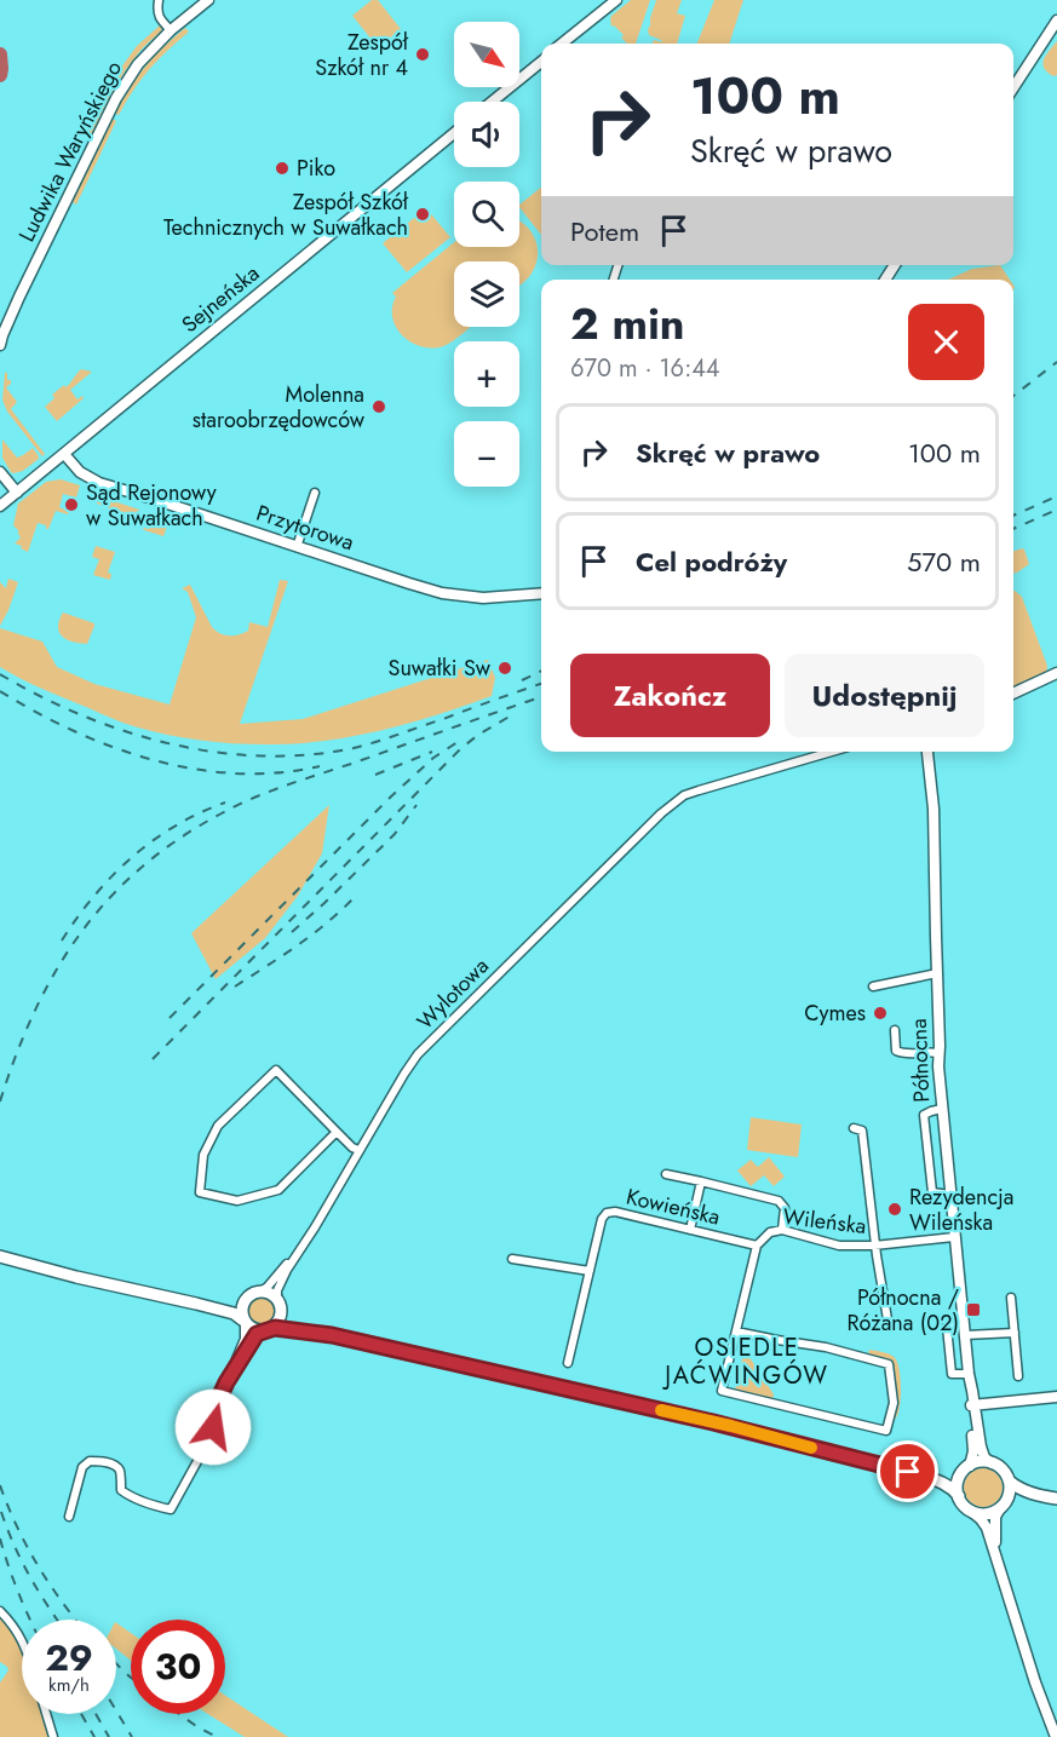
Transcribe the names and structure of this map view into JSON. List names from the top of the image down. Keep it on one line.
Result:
{"streets":{"street":["Ludwika Waryńskiego","Sejneńska","Przytorowa","Wylotowa","Północna","Kowieńska","Wileńska"]},"crossings":[["Sejneńska","Przytorowa"],["Północna","Wileńska"],["Kowieńska","Wileńska"]],"districts":["OSIEDLE JAĆWINGÓW"],"places":{"other":["Zespół Szkół nr 4","Piko","Zespół Szkół Technicznych w Suwałkach","Molenna staroobrzędowców","Sąd Rejonowy w Suwałkach","Suwałki Sw","Cymes","Rezydencja Wileńska"],"transit":["Północna / Różana (02)"]},"north":"bottom right","page":{"map_buttons":["+","−"],"turn":["100 m","Skręć w prawo"],"then":"Potem","heading":["2 min","670 m · 16:44"],"list":[{"name":"Skręć w prawo","value":"100 m"},{"name":"Cel podróży","value":"570 m"}],"buttons":["Zakończ","Udostępnij"],"speed":"29 km/h","limit":"30"}}
